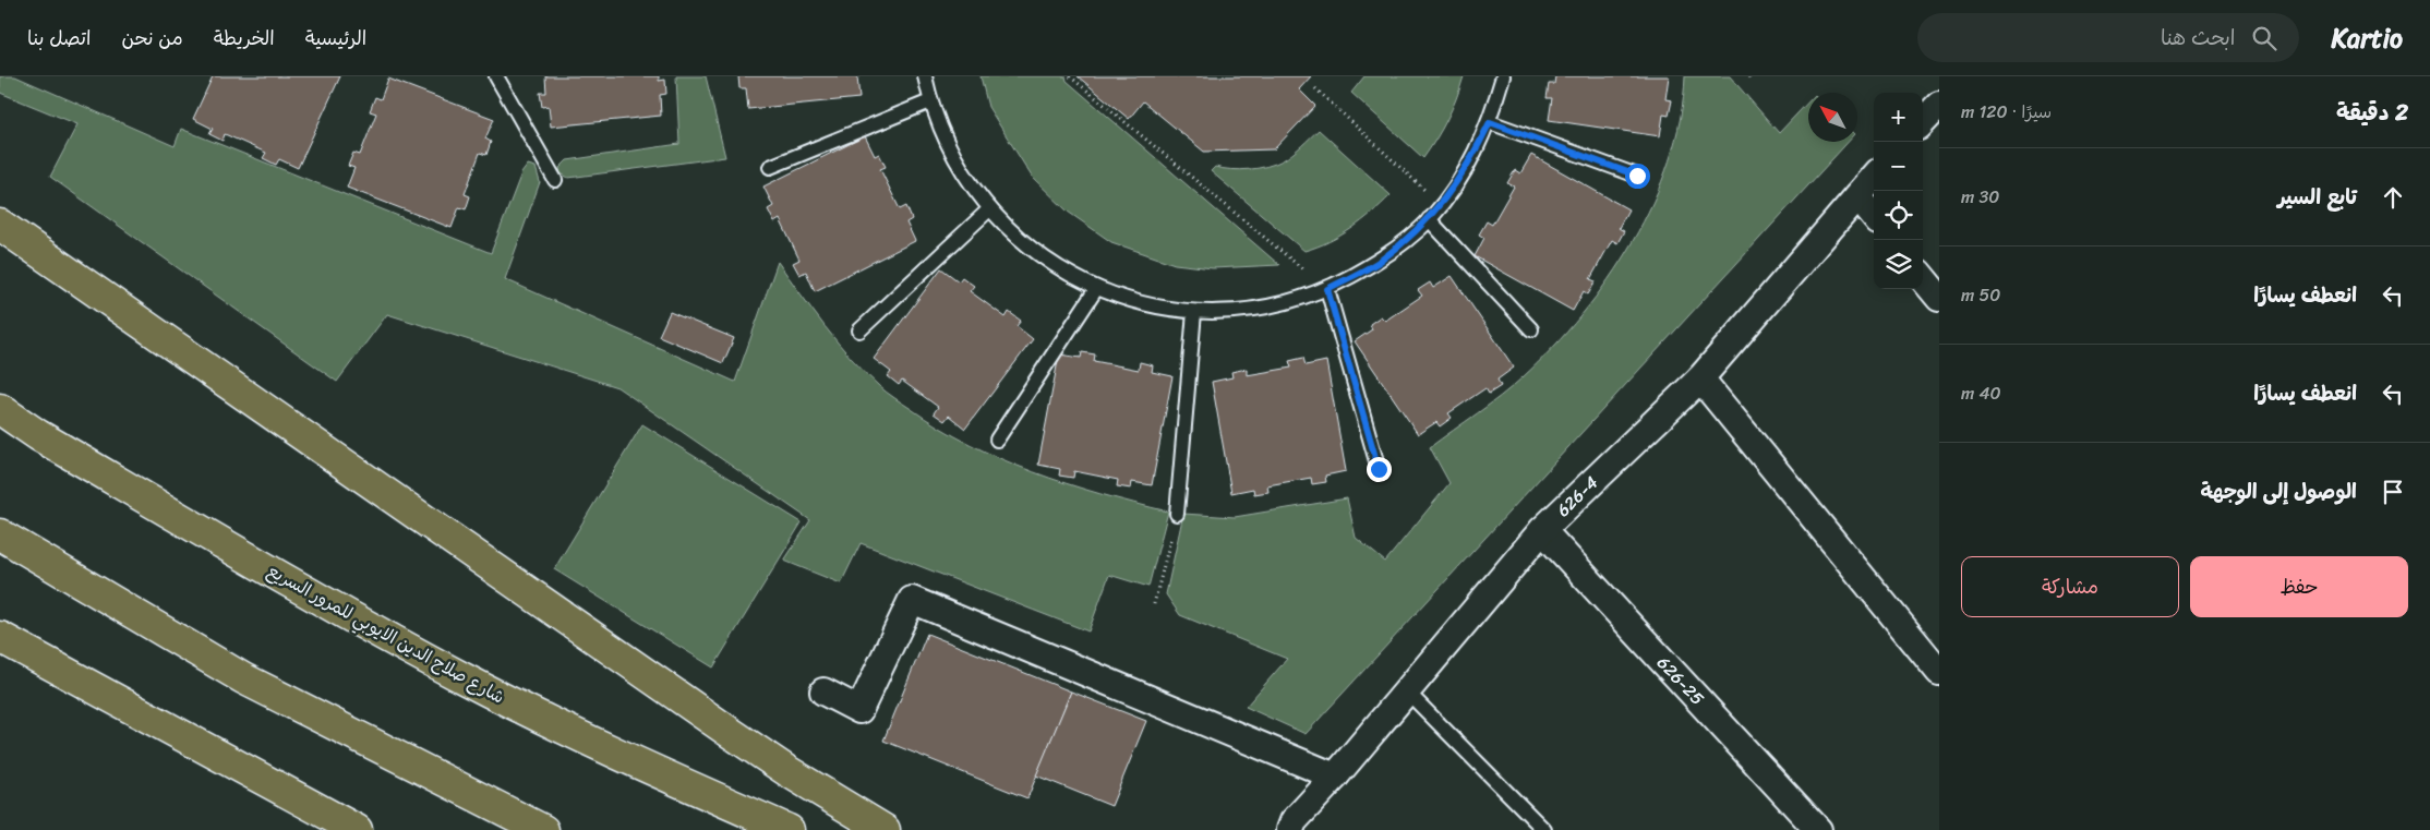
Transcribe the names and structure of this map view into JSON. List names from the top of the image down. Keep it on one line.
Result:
{"streets":{"highway":["شارع صلاح الدين الايوبي للمرور السريع"],"street":["626-4","626-25"]},"crossings":[["626-4","626-25"]],"north":"top left","page":{"header":"Kartio","search":"ابحث هنا","nav":["الرئيسية","الخريطة","من نحن","اتصل بنا"],"heading":["2 دقيقة","سيرًا · 120 m"],"map_buttons":["+","−"],"list":[["تابع السير","30 m"],["انعطف يسارًا","50 m"],["انعطف يسارًا","40 m"],"الوصول إلى الوجهة"],"buttons":["حفظ","مشاركة"]}}
